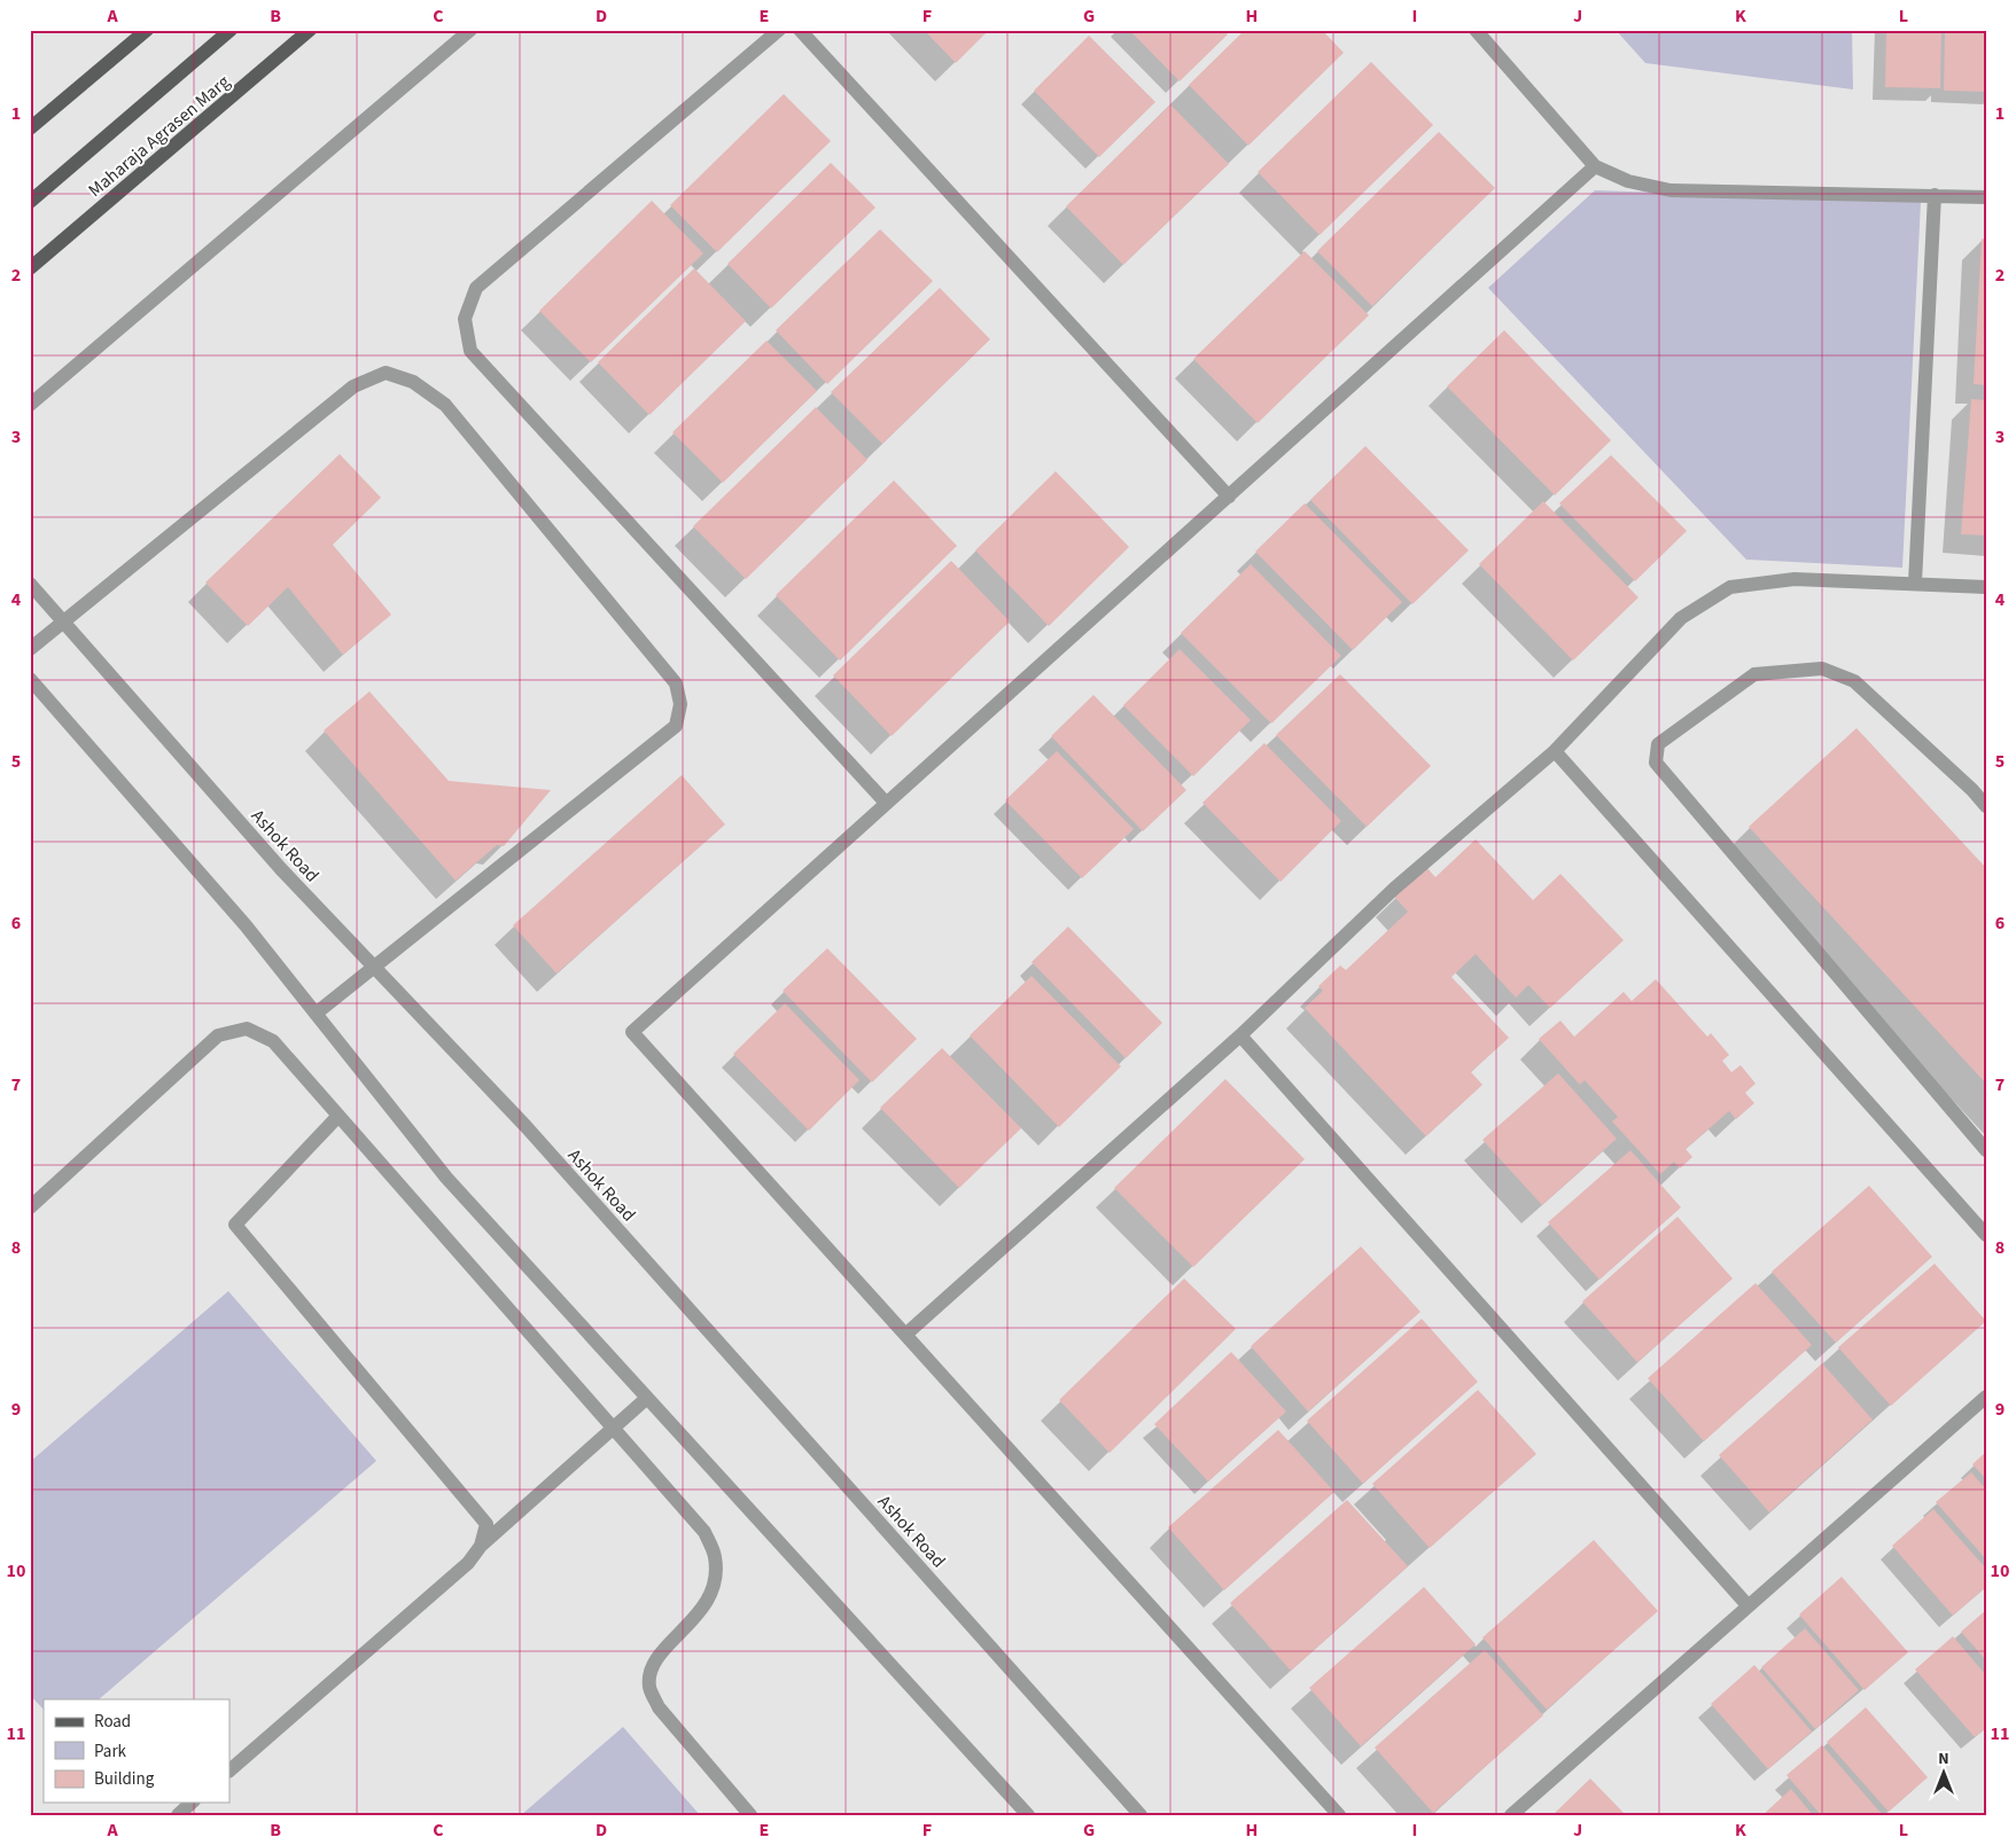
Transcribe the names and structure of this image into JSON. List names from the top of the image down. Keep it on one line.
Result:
{"streets":{"main road":["Maharaja Agrasen Marg"],"street":["Ashok Road"]},"legend":["Road","Park","Building"],"north":"top","grid":{"columns":["A","B","C","D","E","F","G","H","I","J","K","L"],"rows":["1","2","3","4","5","6","7","8","9","10","11"]}}
